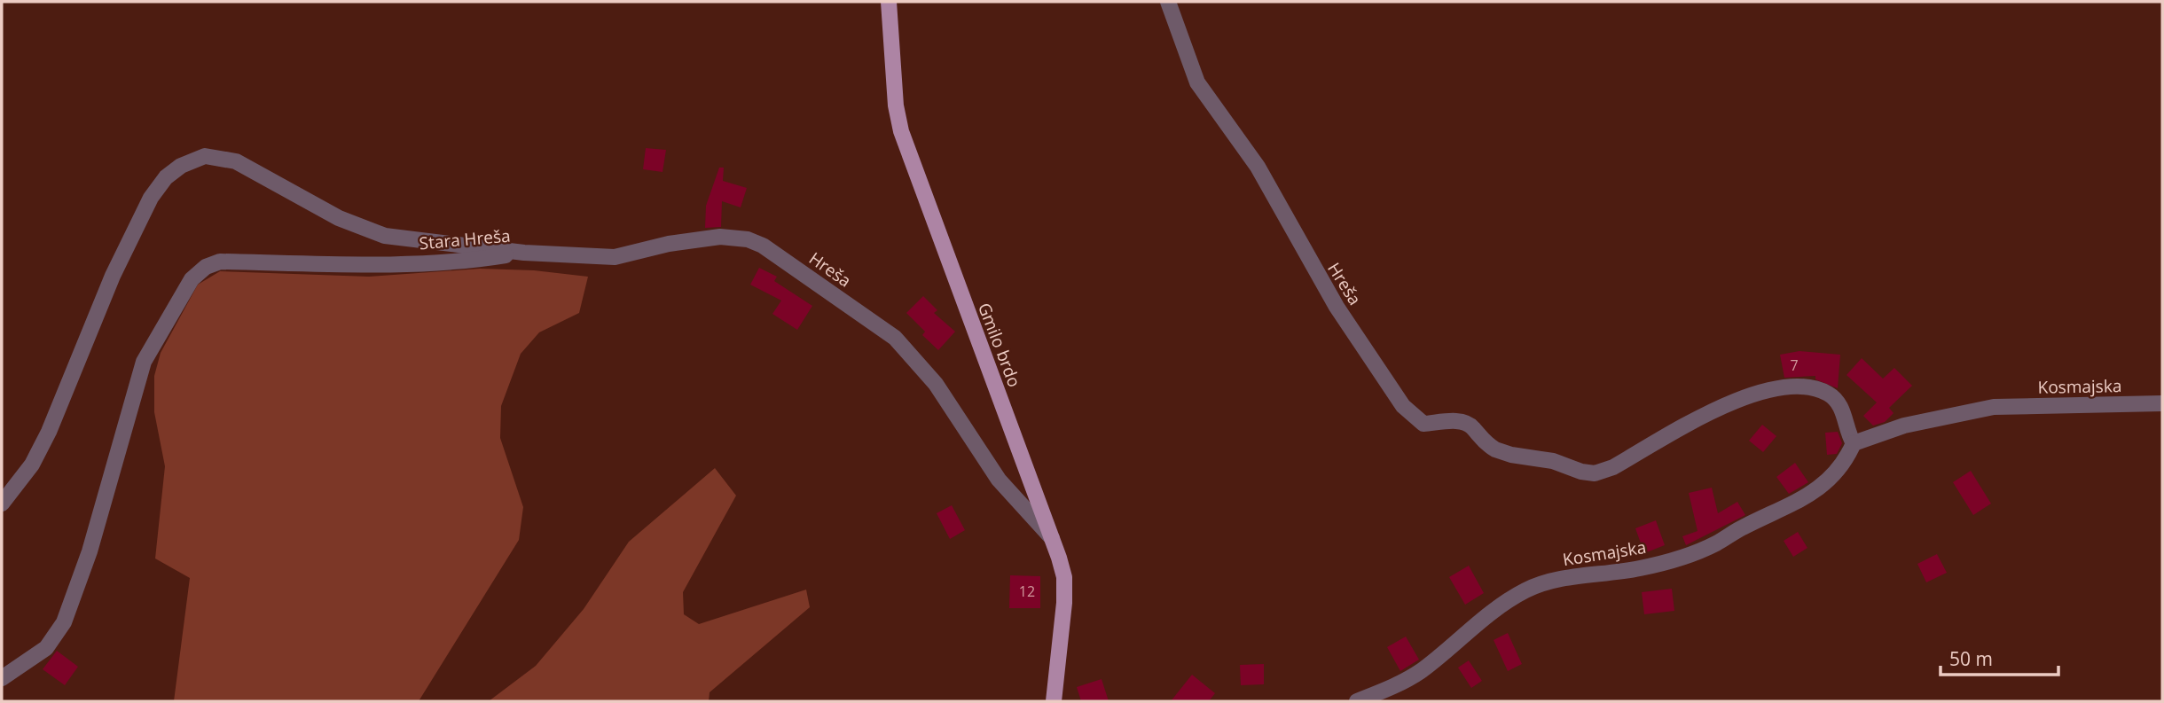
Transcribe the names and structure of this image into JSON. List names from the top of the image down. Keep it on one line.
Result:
{"streets":{"main road":["Gmilo brdo"],"street":["Stara Hreša","Hreša","Kosmajska"]},"crossings":[["Stara Hreša","Hreša"],["Hreša","Gmilo brdo"],["Hreša","Kosmajska"]],"house_numbers":["7","12"],"scale_bar":"50 m"}
